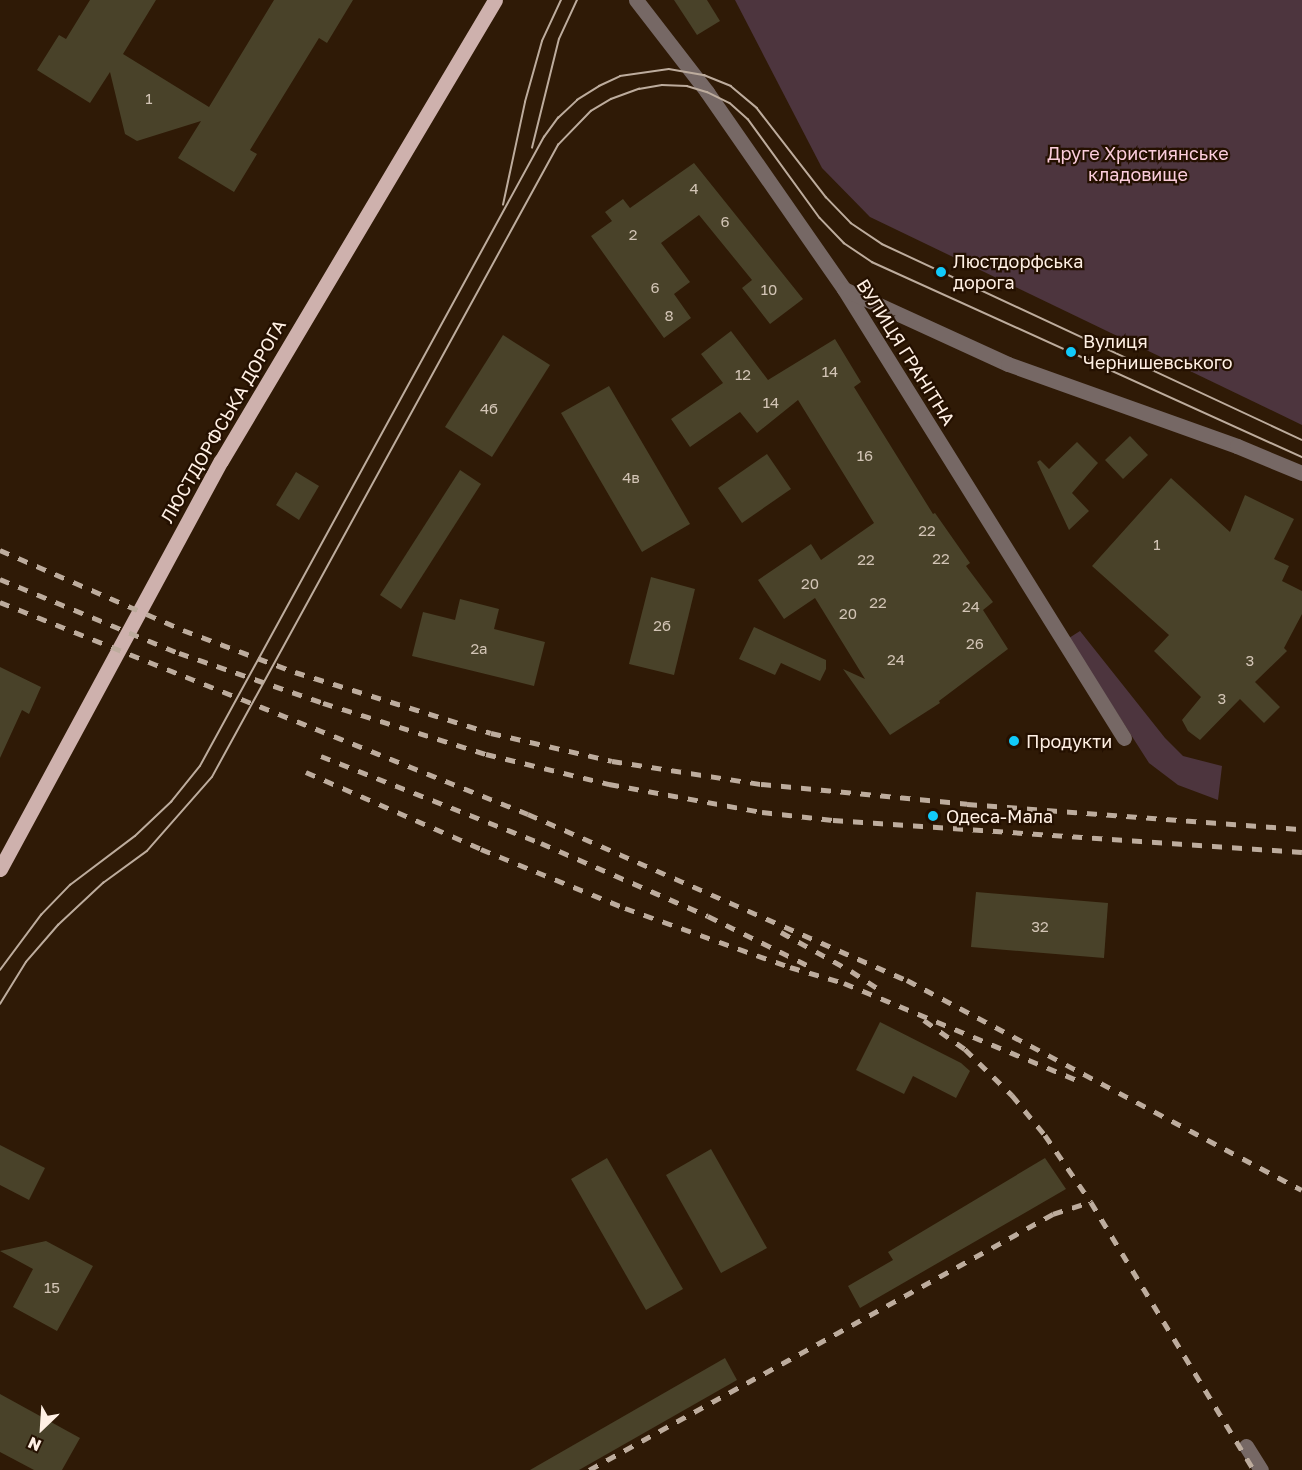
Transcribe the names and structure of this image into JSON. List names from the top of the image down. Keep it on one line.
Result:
{"streets":{"main road":["ЛЮСТДОРФСЬКА ДОРОГА"],"street":["ВУЛИЦЯ ГРАНІТНА"]},"parks":["Друге Християнське кладовище"],"places":["Люстдорфська дорога","Вулиця Чернишевського","Продукти","Одеса-Мала"],"house_numbers":["1","4","6","2","6","10","8","14","12","14","4б","16","4в","22","1","22","22","20","22","24","20","2б","26","2а","24","3","3","32","15"],"north":"bottom left"}
